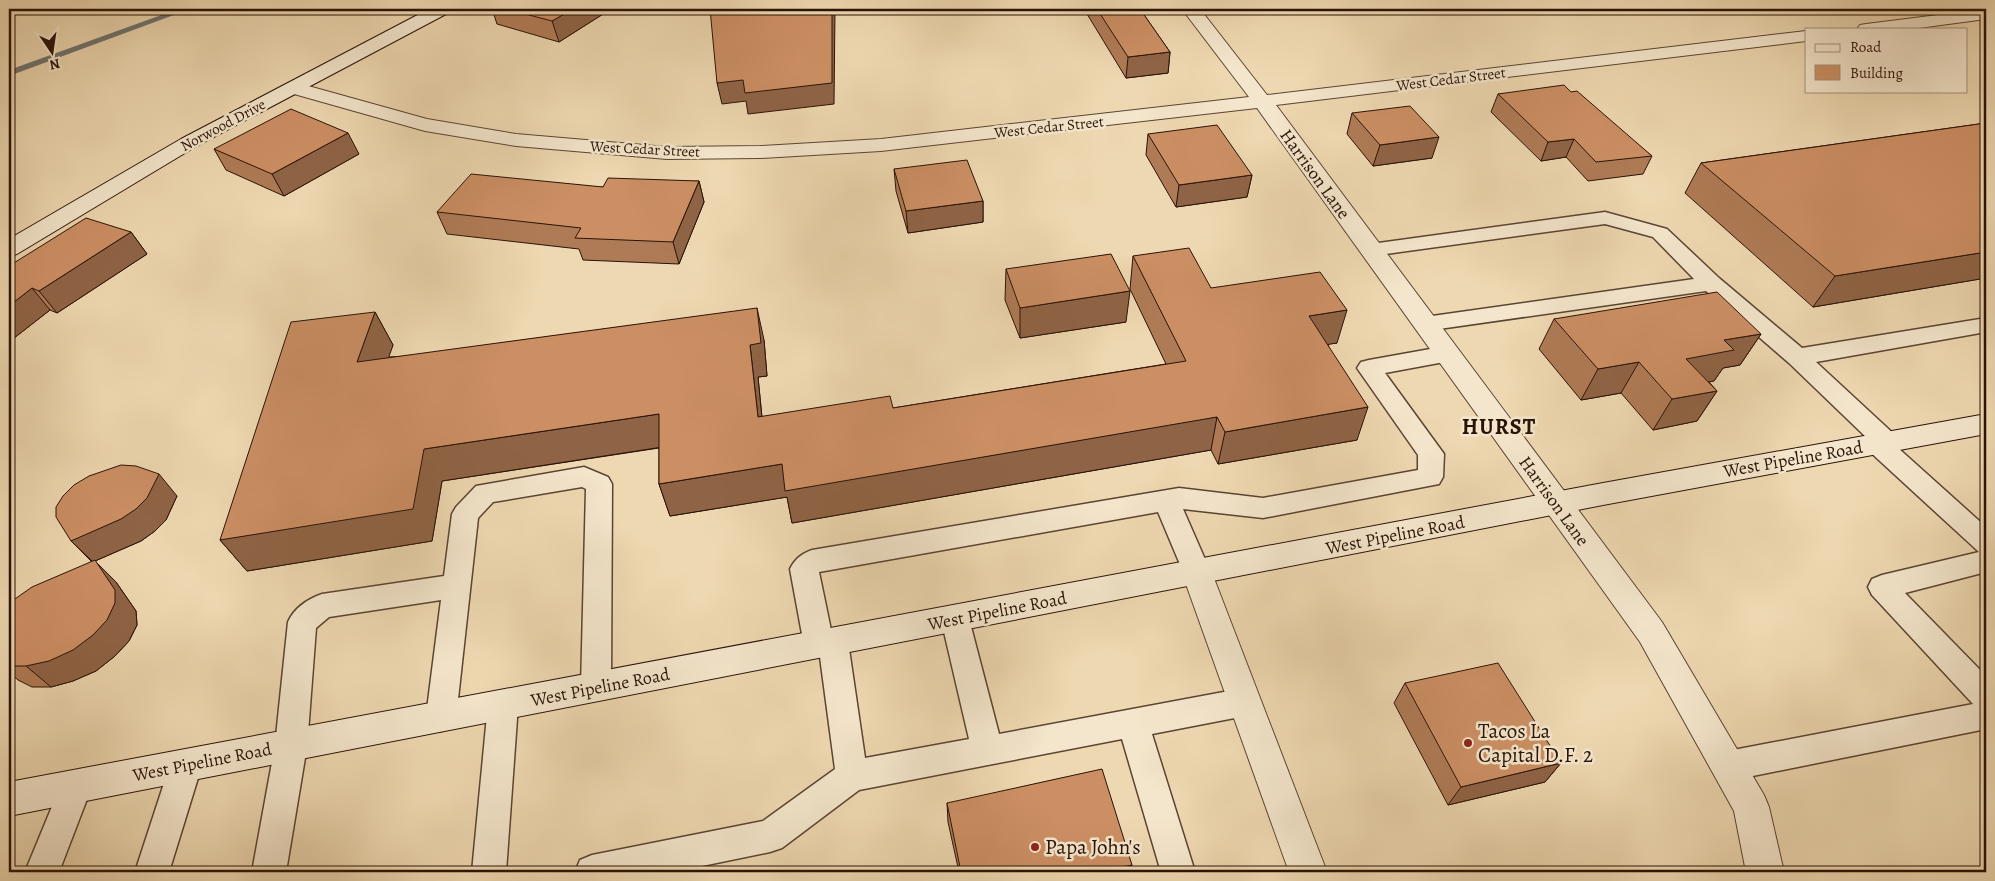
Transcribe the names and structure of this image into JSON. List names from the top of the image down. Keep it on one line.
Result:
{"streets":{"street":["West Cedar Street","Norwood Drive","Harrison Lane","West Pipeline Road"]},"crossings":[["West Cedar Street","Norwood Drive"],["West Cedar Street","Harrison Lane"],["Harrison Lane","West Pipeline Road"]],"districts":["HURST"],"places":["Tacos La Capital D.F. 2","Papa John's"],"legend":["Road","Building"],"north":"bottom"}
